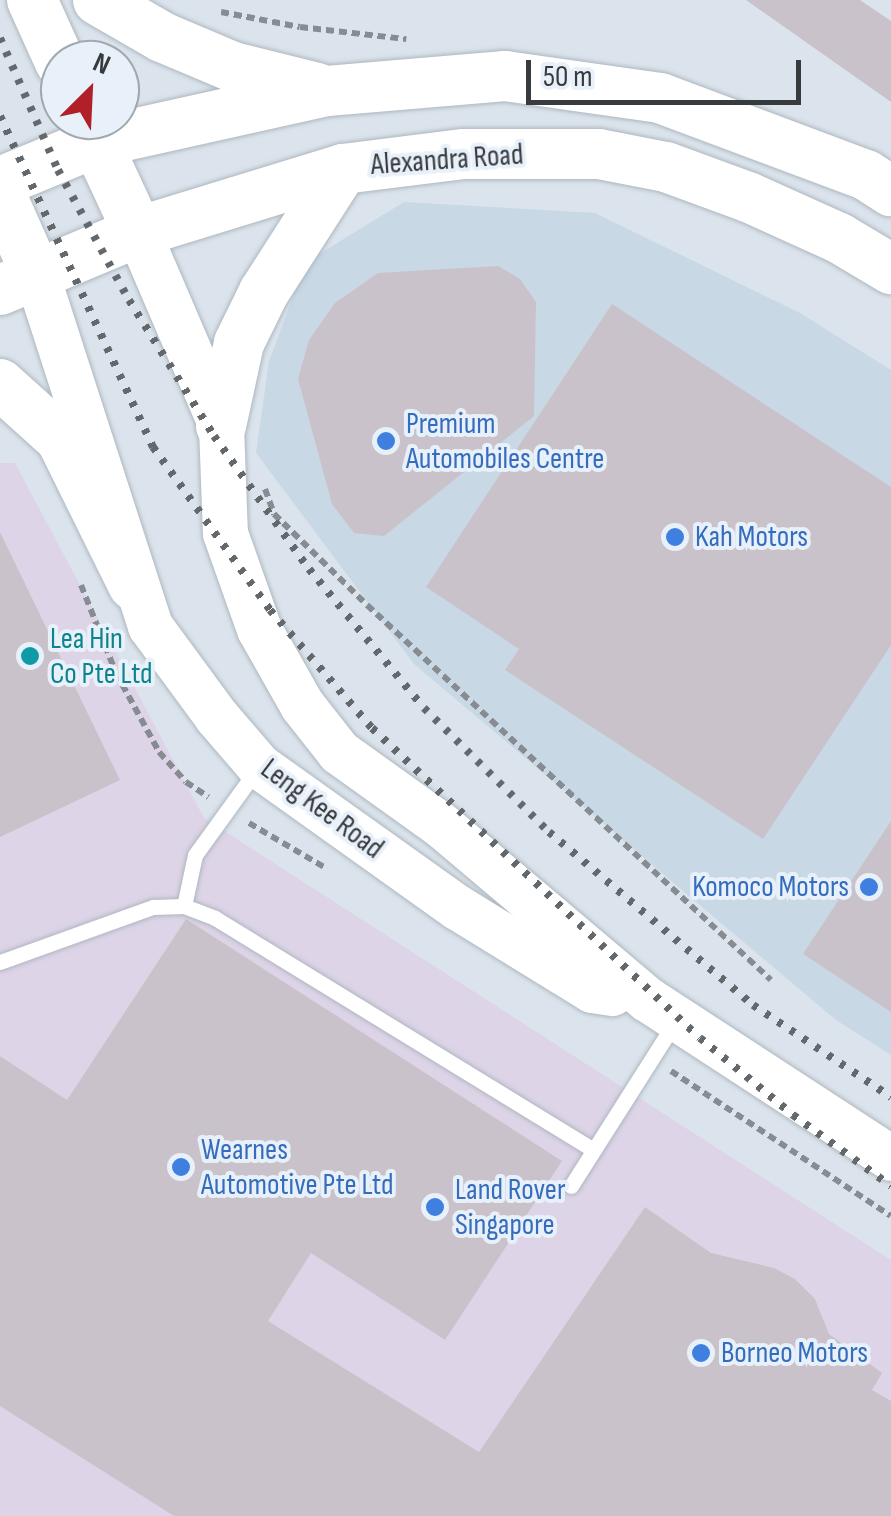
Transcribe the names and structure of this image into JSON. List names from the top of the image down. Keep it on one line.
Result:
{"streets":{"main road":["Alexandra Road"],"street":["Leng Kee Road"]},"crossings":[["Alexandra Road","Leng Kee Road"]],"places":["Premium Automobiles Centre","Kah Motors","Lea Hin Co Pte Ltd","Komoco Motors","Wearnes Automotive Pte Ltd","Land Rover Singapore","Borneo Motors"],"scale_bar":"50 m","north":"top right"}
